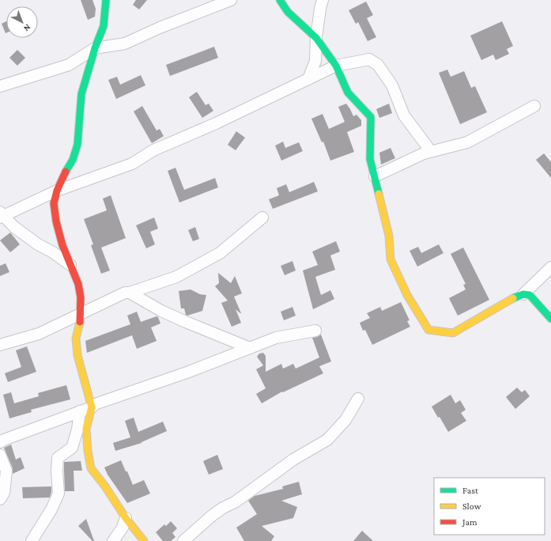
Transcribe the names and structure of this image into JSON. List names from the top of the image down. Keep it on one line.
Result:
{"legend":["Fast","Slow","Jam"],"north":"bottom right"}
